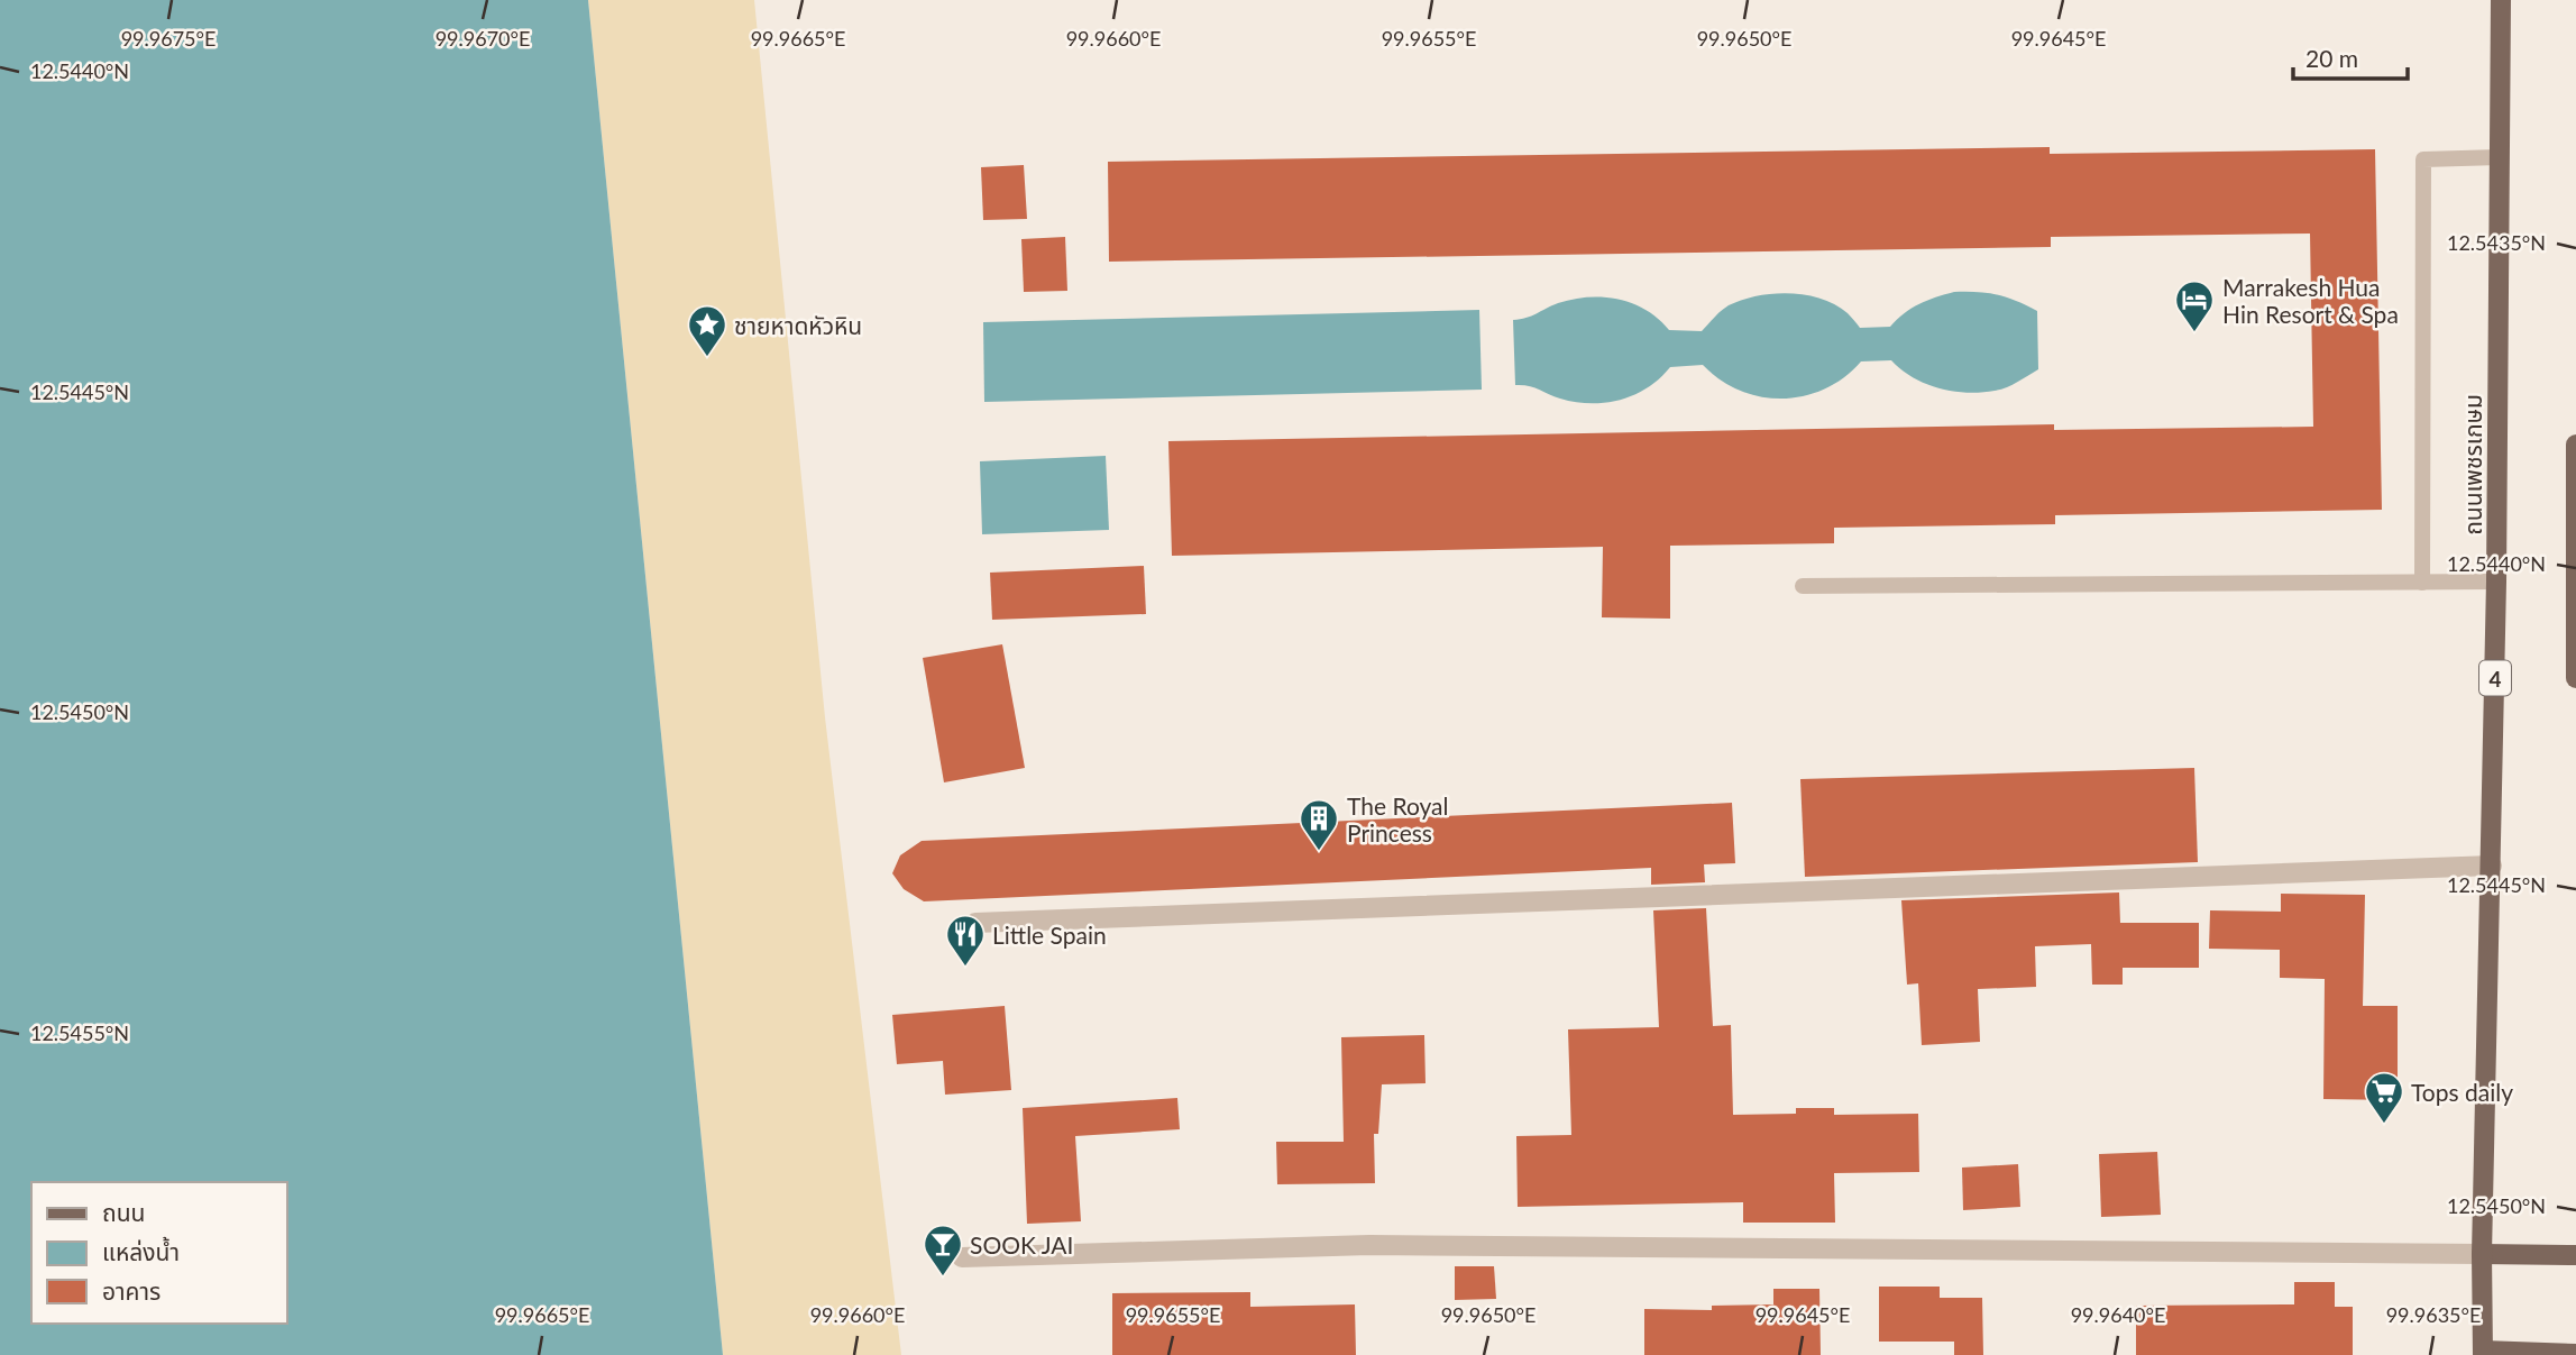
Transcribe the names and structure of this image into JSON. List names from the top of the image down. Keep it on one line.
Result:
{"streets":{"main road":["ถนนเพชรเกษม","4"]},"places":{"hotel":["Marrakesh Hua Hin Resort & Spa"],"place":["ชายหาดหัวหิน"],"building":["The Royal Princess"],"restaurant":["Little Spain"],"supermarket":["Tops daily"],"bar":["SOOK JAI"]},"legend":["ถนน","แหล่งน้ำ","อาคาร"],"scale_bar":"20 m","coordinates":["99.9675°E","99.9670°E","99.9665°E","99.9660°E","99.9655°E","99.9650°E","99.9645°E","12.5440°N","12.5435°N","12.5445°N","12.5450°N","12.5455°N","99.9640°E","99.9635°E"]}
